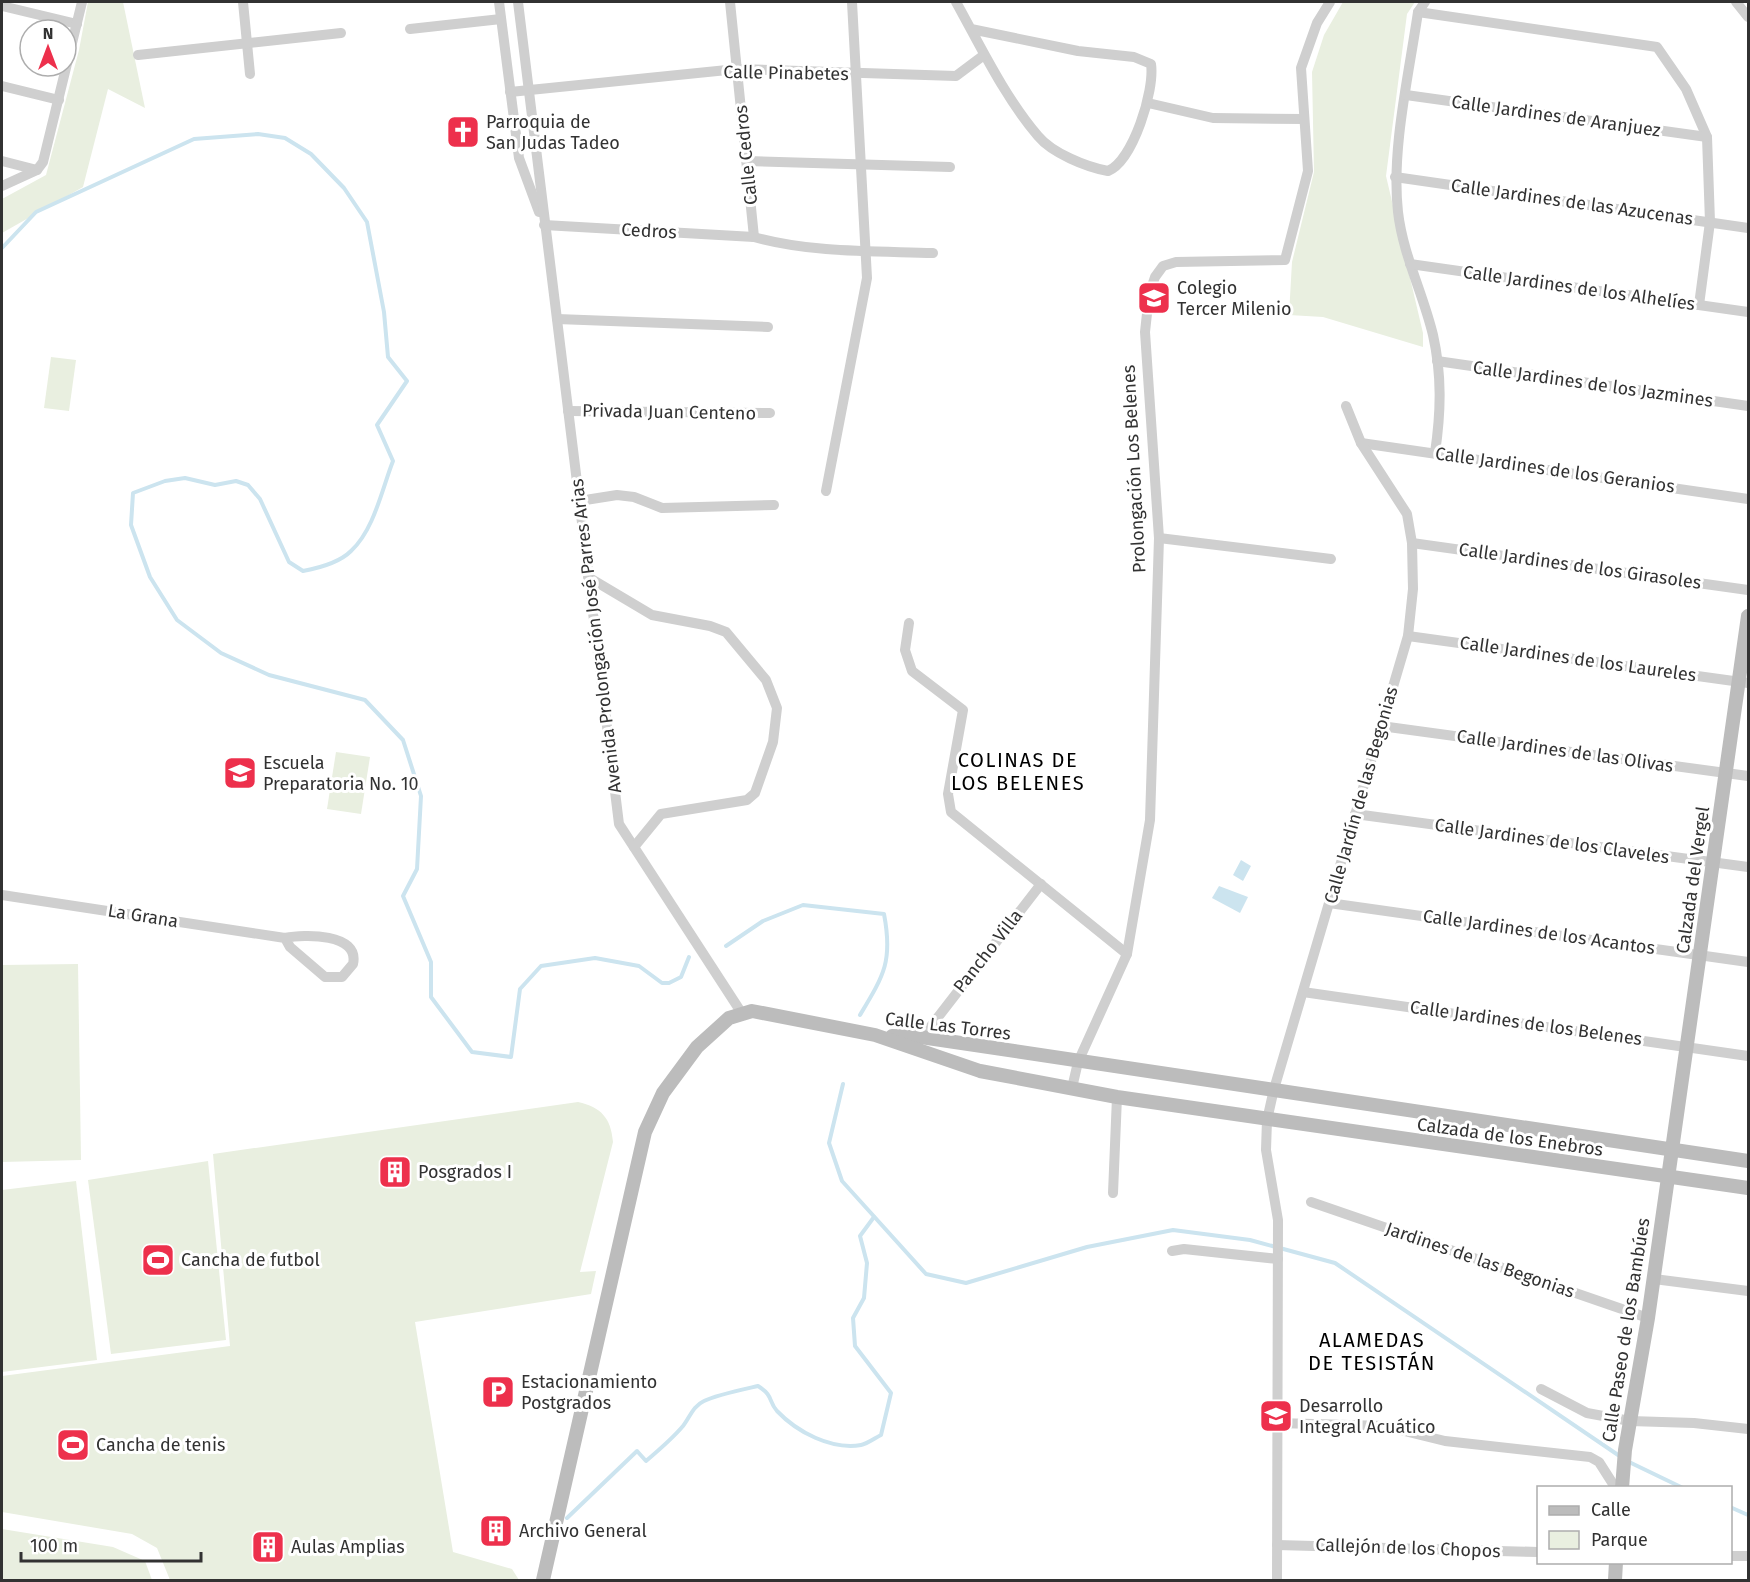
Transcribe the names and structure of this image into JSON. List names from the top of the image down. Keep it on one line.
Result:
{"streets":{"main road":["Calzada del Vergel","Calle Las Torres","Calzada de los Enebros","Calle Paseo de los Bambúes"],"street":["Calle Pinabetes","Calle Jardines de Aranjuez","Calle Cedros","Calle Jardines de las Azucenas","Cedros","Calle Jardines de los Alhelíes","Calle Jardines de los Jazmines","Privada Juan Centeno","Prolongación Los Belenes","Calle Jardines de los Geranios","Calle Jardines de los Girasoles","Avenida Prolongación José Parres Arias","Calle Jardines de los Laureles","Calle Jardines de las Olivas","Calle Jardín de las Begonias","Calle Jardines de los Claveles","La Grana","Calle Jardines de los Acantos","Pancho Villa","Calle Jardines de los Belenes","Jardines de las Begonias","Callejón de los Chopos"]},"crossings":[["Calle Pinabetes","Calle Cedros"],["Calle Pinabetes","Avenida Prolongación José Parres Arias"],["Calle Cedros","Cedros"],["Cedros","Avenida Prolongación José Parres Arias"],["Privada Juan Centeno","Avenida Prolongación José Parres Arias"],["Prolongación Los Belenes","Calle Las Torres"],["Calle Jardines de los Geranios","Calle Jardín de las Begonias"],["Calle Jardines de los Girasoles","Calle Jardín de las Begonias"],["Avenida Prolongación José Parres Arias","Calle Las Torres"],["Calle Jardines de los Laureles","Calle Jardín de las Begonias"],["Calle Jardines de los Laureles","Calzada del Vergel"],["Calle Jardines de las Olivas","Calle Jardín de las Begonias"],["Calle Jardines de las Olivas","Calzada del Vergel"],["Calle Jardín de las Begonias","Calle Jardines de los Claveles"],["Calle Jardín de las Begonias","Calle Jardines de los Acantos"],["Calle Jardín de las Begonias","Calle Jardines de los Belenes"],["Calle Jardín de las Begonias","Calle Las Torres"],["Calle Jardín de las Begonias","Calzada de los Enebros"],["Calle Jardín de las Begonias","Callejón de los Chopos"],["Calle Jardines de los Claveles","Calzada del Vergel"],["Calzada del Vergel","Calle Jardines de los Acantos"],["Calzada del Vergel","Calle Jardines de los Belenes"],["Calzada del Vergel","Calzada de los Enebros"],["Calzada del Vergel","Calle Paseo de los Bambúes"],["Pancho Villa","Calle Las Torres"],["Calle Las Torres","Calzada de los Enebros"],["Calzada de los Enebros","Calle Paseo de los Bambúes"],["Jardines de las Begonias","Calle Paseo de los Bambúes"]],"districts":["COLINAS DE LOS BELENES","ALAMEDAS DE TESISTÁN"],"places":{"church":["Parroquia de San Judas Tadeo"],"school or university":["Colegio Tercer Milenio","Escuela Preparatoria No. 10","Desarrollo Integral Acuático"],"building":["Posgrados I","Archivo General","Aulas Amplias"],"sports":["Cancha de futbol","Cancha de tenis"],"parking":["Estacionamiento Postgrados"]},"legend":["Calle","Parque"],"scale_bar":"100 m","north":"top"}
